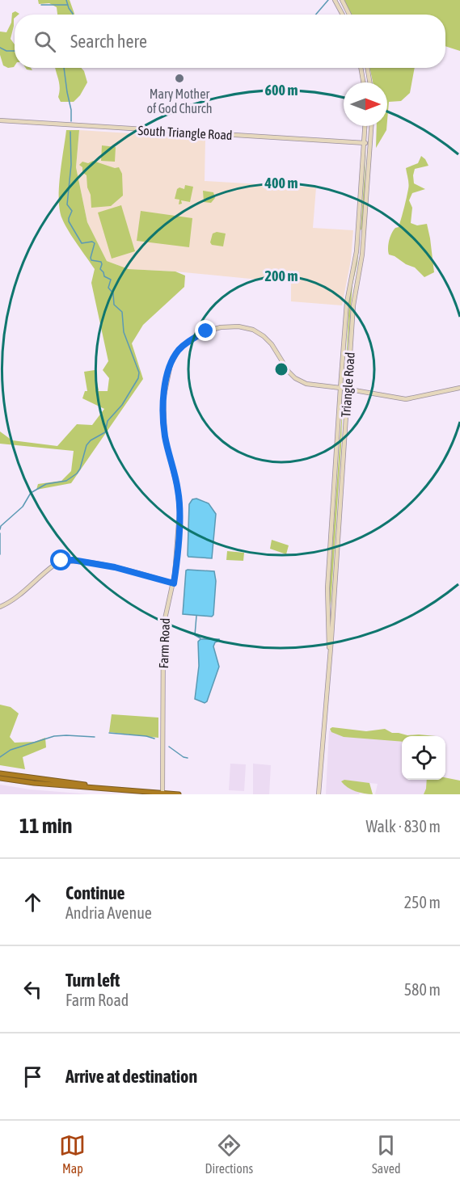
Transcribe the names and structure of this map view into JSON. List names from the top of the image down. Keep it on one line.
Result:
{"streets":{"street":["South Triangle Road","Triangle Road","Farm Road"]},"crossings":[["South Triangle Road","Triangle Road"],["Triangle Road","Farm Road"]],"places":["Mary Mother of God Church"],"north":"right","page":{"search":"Search here","heading":["11 min","Walk · 830 m"],"list":[["Continue","Andria Avenue","250 m"],["Turn left","Farm Road","580 m"],"Arrive at destination"],"nav":["Map","Directions","Saved"]},"rings":["600 m","400 m","200 m"]}
